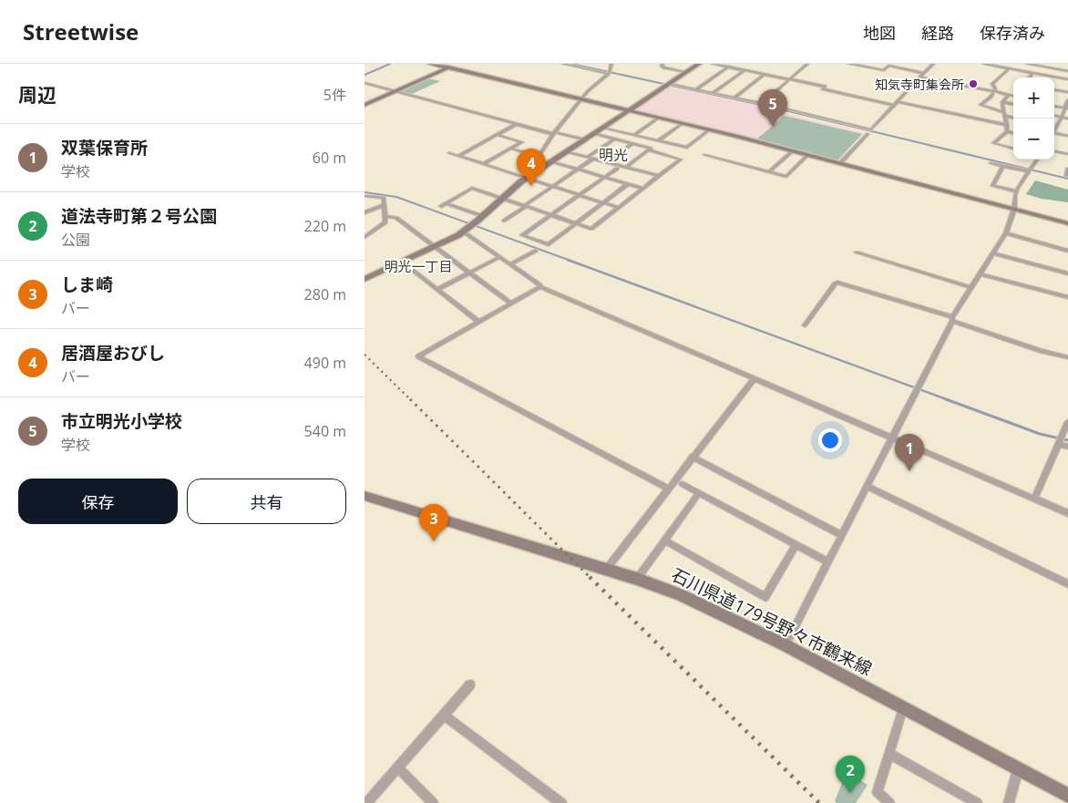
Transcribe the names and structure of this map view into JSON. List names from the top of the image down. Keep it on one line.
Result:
{"streets":{"street":["石川県道179号野々市鶴来線"]},"districts":["明光","明光一丁目"],"places":["知気寺町集会所"],"page":{"header":"Streetwise","nav":["地図","経路","保存済み"],"heading":["周辺","5件"],"map_buttons":["+","−"],"pins":["5","4","1","3","2"],"list":[{"mark":"1","name":"双葉保育所","note":"学校","value":"60 m"},{"mark":"2","name":"道法寺町第２号公園","note":"公園","value":"220 m"},{"mark":"3","name":"しま崎","note":"バー","value":"280 m"},{"mark":"4","name":"居酒屋おびし","note":"バー","value":"490 m"},{"mark":"5","name":"市立明光小学校","note":"学校","value":"540 m"}],"buttons":["保存","共有"]}}
